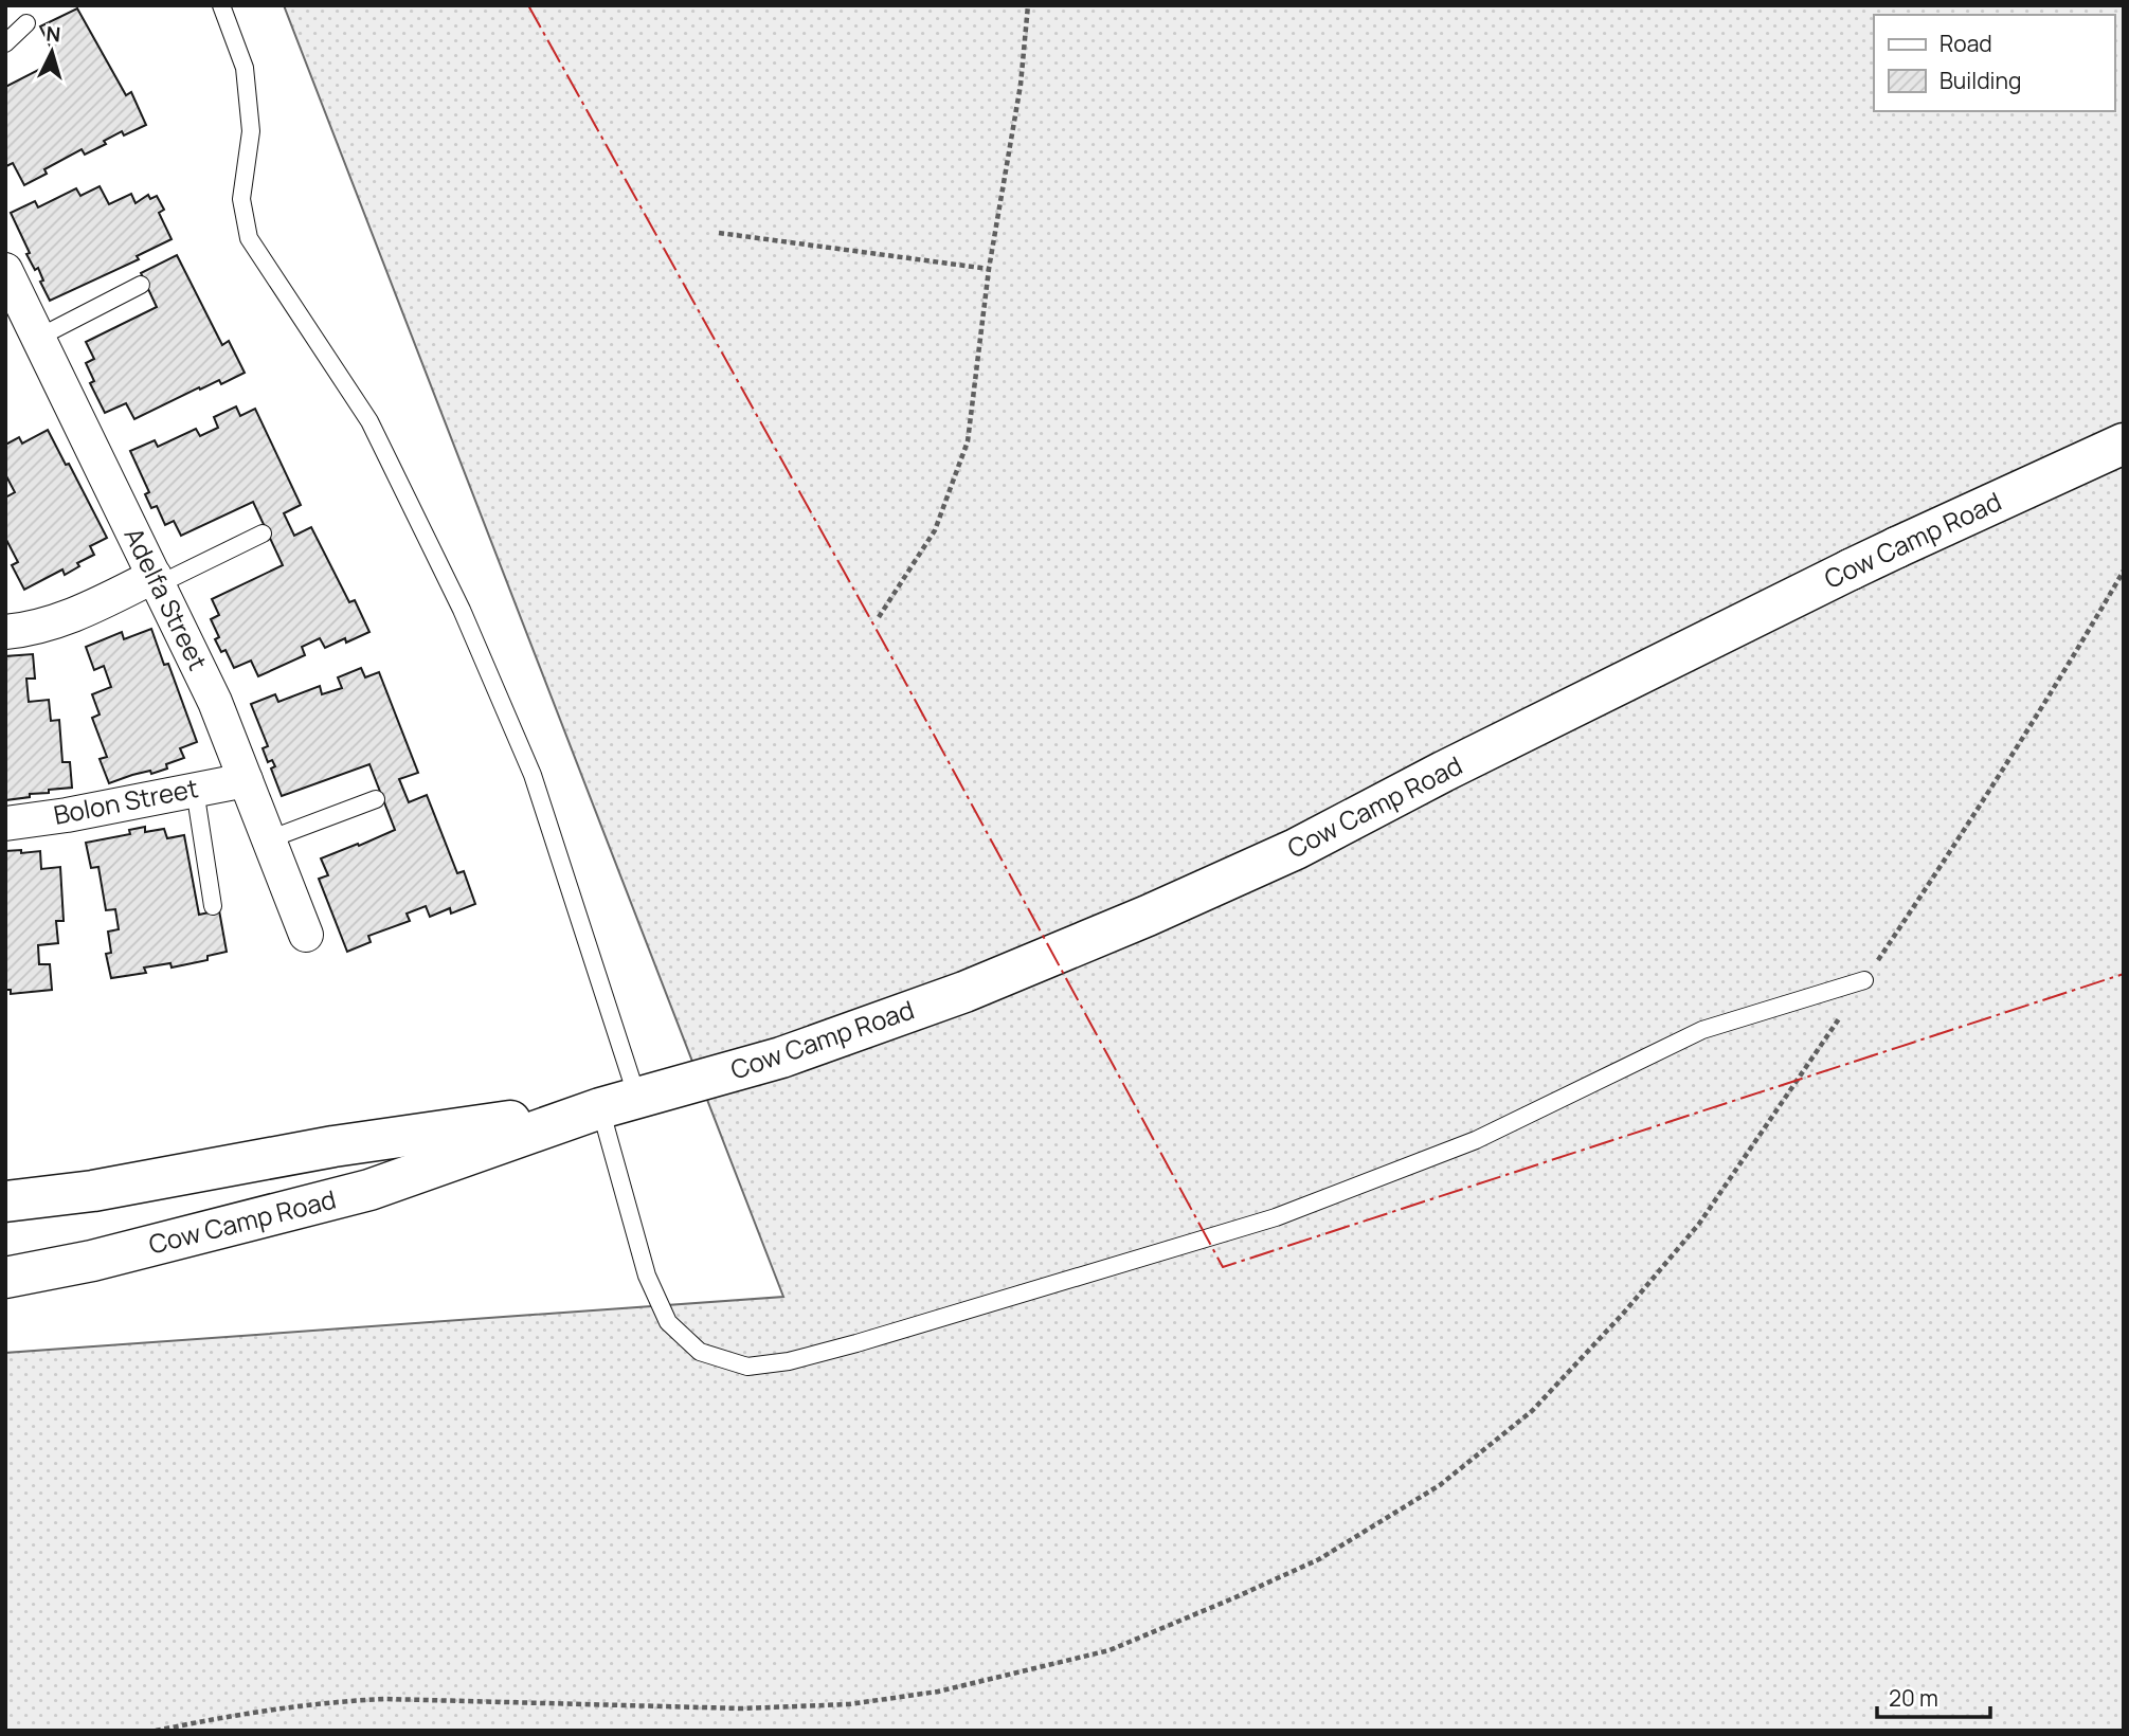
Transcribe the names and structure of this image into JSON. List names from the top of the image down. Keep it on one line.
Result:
{"streets":{"main road":["Cow Camp Road"],"street":["Adelfa Street","Bolon Street"]},"crossings":[["Adelfa Street","Bolon Street"]],"legend":["Road","Building"],"scale_bar":"20 m","north":"top"}
